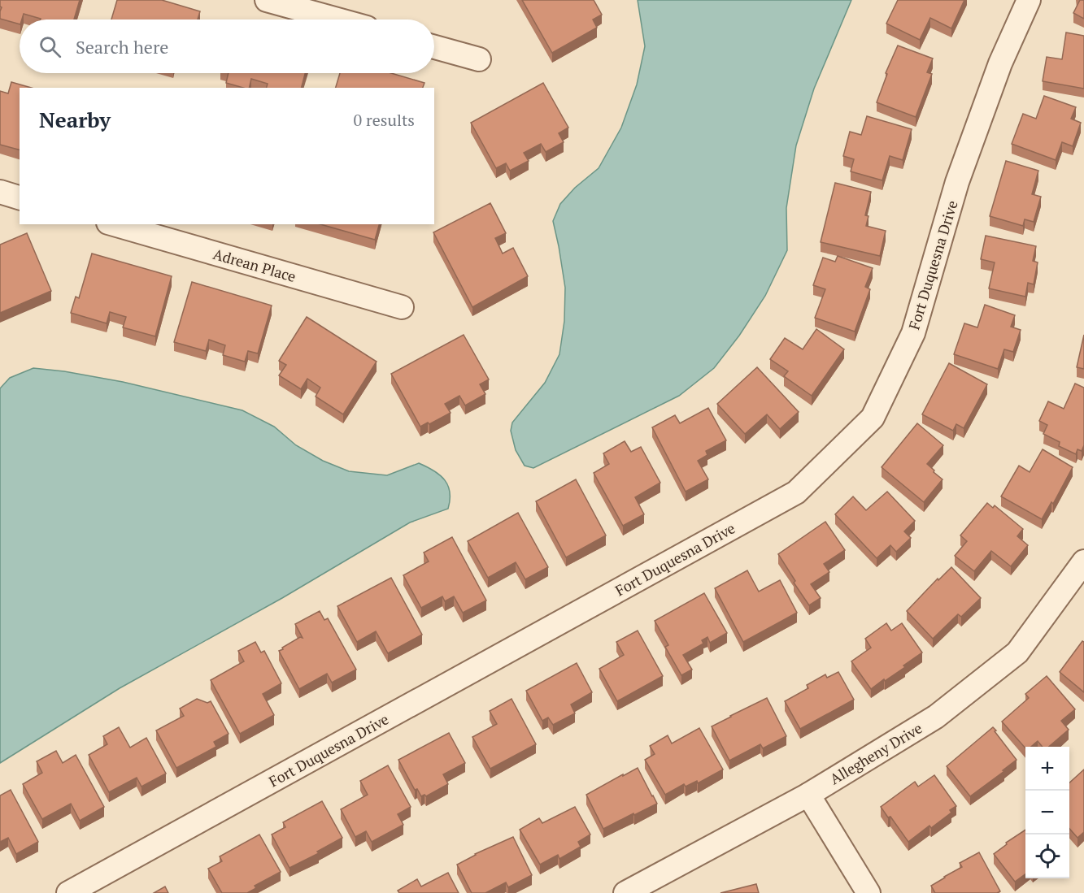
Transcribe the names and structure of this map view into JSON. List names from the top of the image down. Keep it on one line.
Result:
{"streets":{"street":["Adrean Place","Fort Duquesna Drive","Allegheny Drive"]},"page":{"search":"Search here","heading":["Nearby","0 results"],"map_buttons":["+","−"]}}
